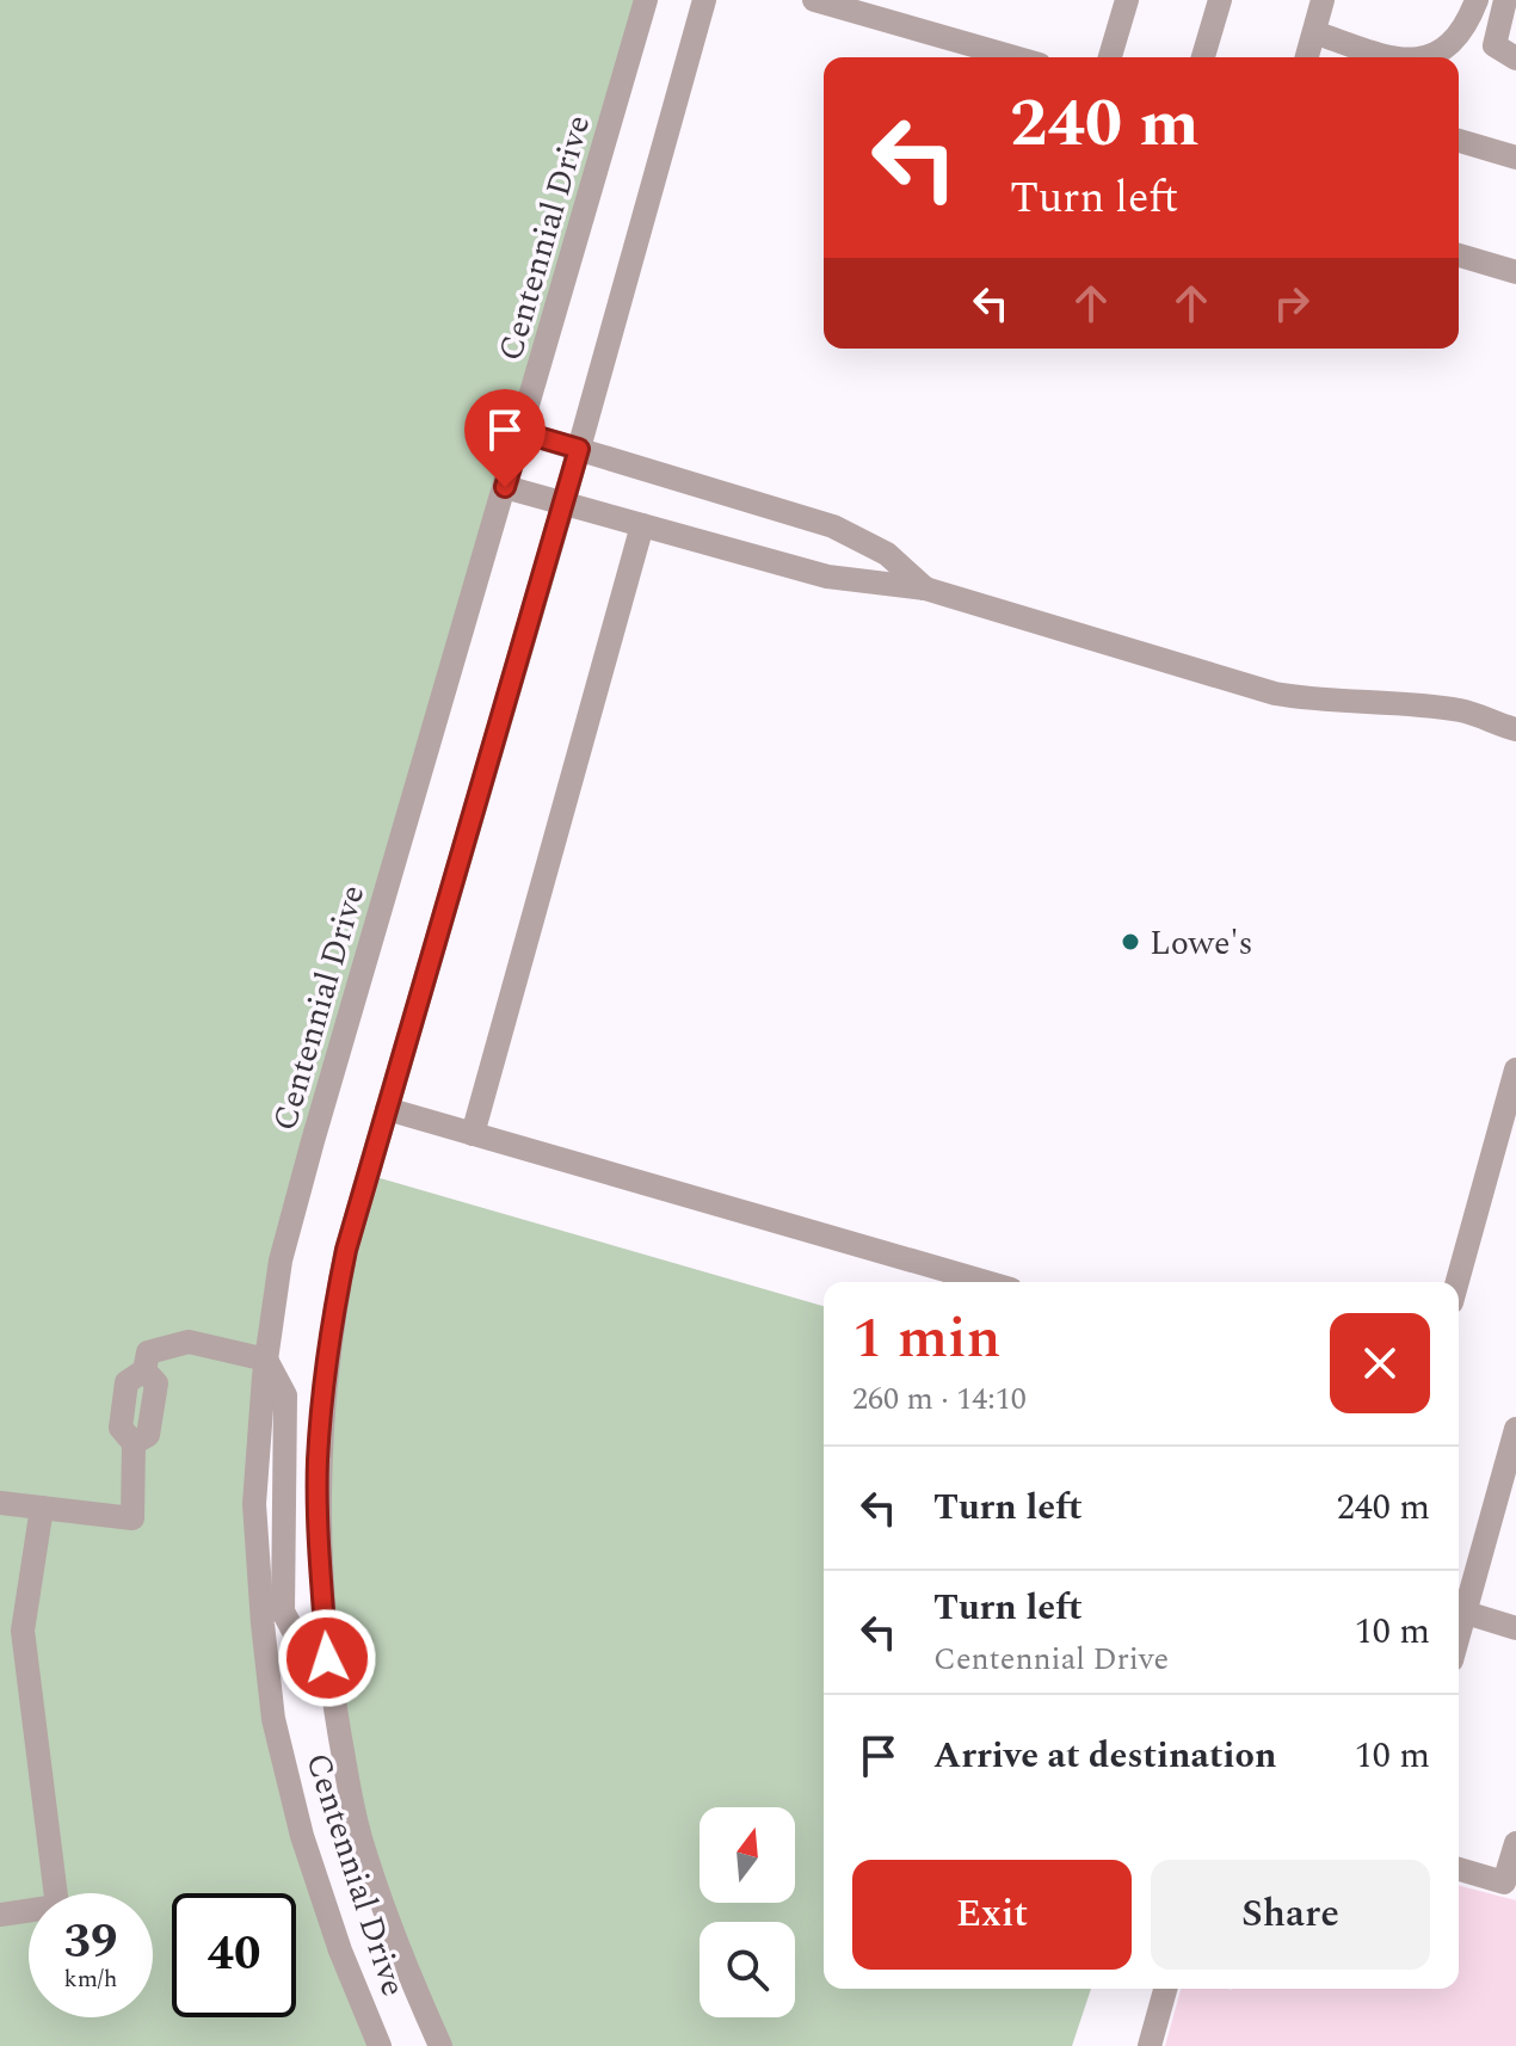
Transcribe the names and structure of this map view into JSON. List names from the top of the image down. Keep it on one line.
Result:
{"streets":{"street":["Centennial Drive"]},"places":["Lowe's"],"north":"top","page":{"turn":["240 m","Turn left"],"heading":["1 min","260 m · 14:10"],"list":[{"name":"Turn left","value":"240 m"},{"name":"Turn left","note":"Centennial Drive","value":"10 m"},{"name":"Arrive at destination","value":"10 m"}],"buttons":["Exit","Share"],"speed":"39 km/h","limit":"40"}}
